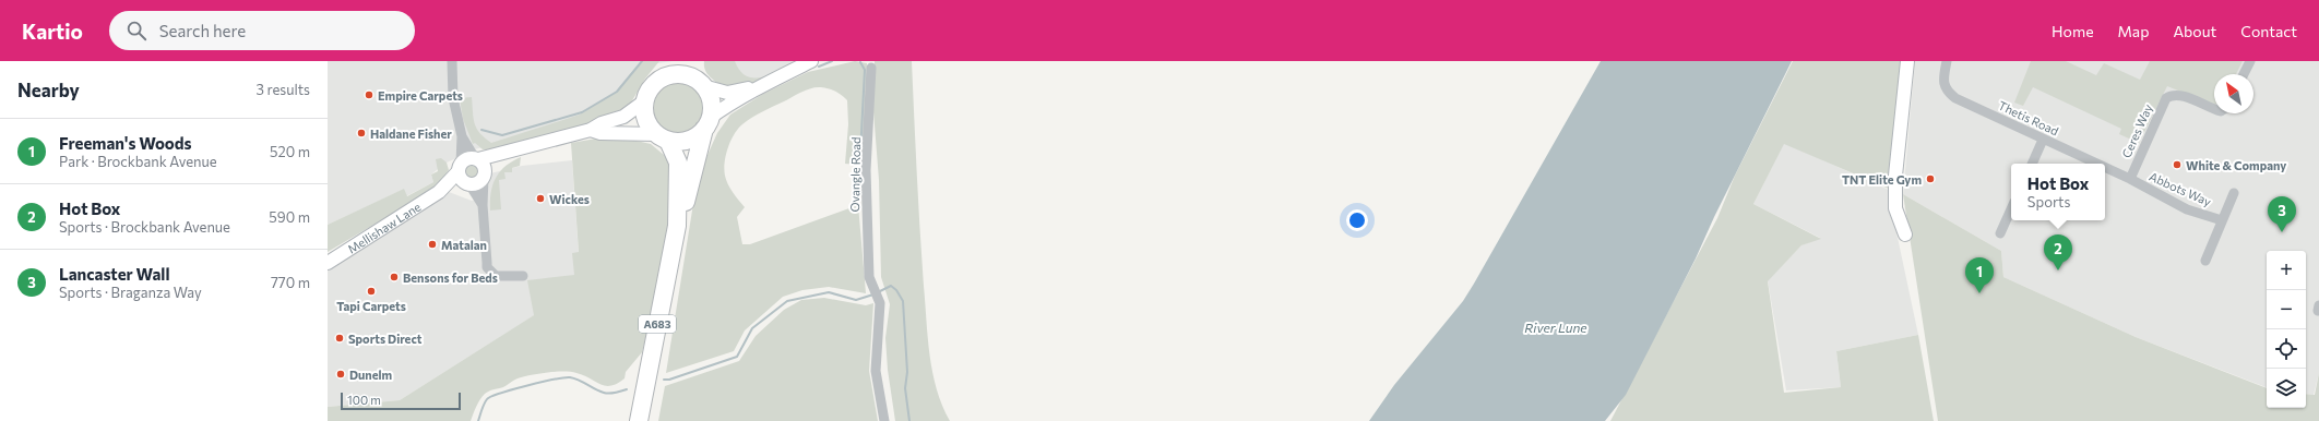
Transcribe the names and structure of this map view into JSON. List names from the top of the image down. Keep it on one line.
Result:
{"streets":{"highway":["A683"],"main road":["Mellishaw Lane"],"street":["Thetis Road","Ceres Way","Ovangle Road","Abbots Way"]},"crossings":[["Thetis Road","Ceres Way"],["Thetis Road","Abbots Way"],["Ceres Way","Abbots Way"]],"water":["River Lune"],"places":["Empire Carpets","Haldane Fisher","White & Company","TNT Elite Gym","Wickes","Matalan","Bensons for Beds","Tapi Carpets","Sports Direct","Dunelm"],"scale_bar":"100 m","north":"top left","page":{"header":"Kartio","search":"Search here","nav":["Home","Map","About","Contact"],"heading":["Nearby","3 results"],"list":[{"mark":"1","name":"Freeman's Woods","note":"Park · Brockbank Avenue","value":"520 m"},{"mark":"2","name":"Hot Box","note":"Sports · Brockbank Avenue","value":"590 m"},{"mark":"3","name":"Lancaster Wall","note":"Sports · Braganza Way","value":"770 m"}],"popup":["Hot Box","Sports"],"pins":["3","2","1"],"map_buttons":["+","−"],"scale":"100 m"}}
